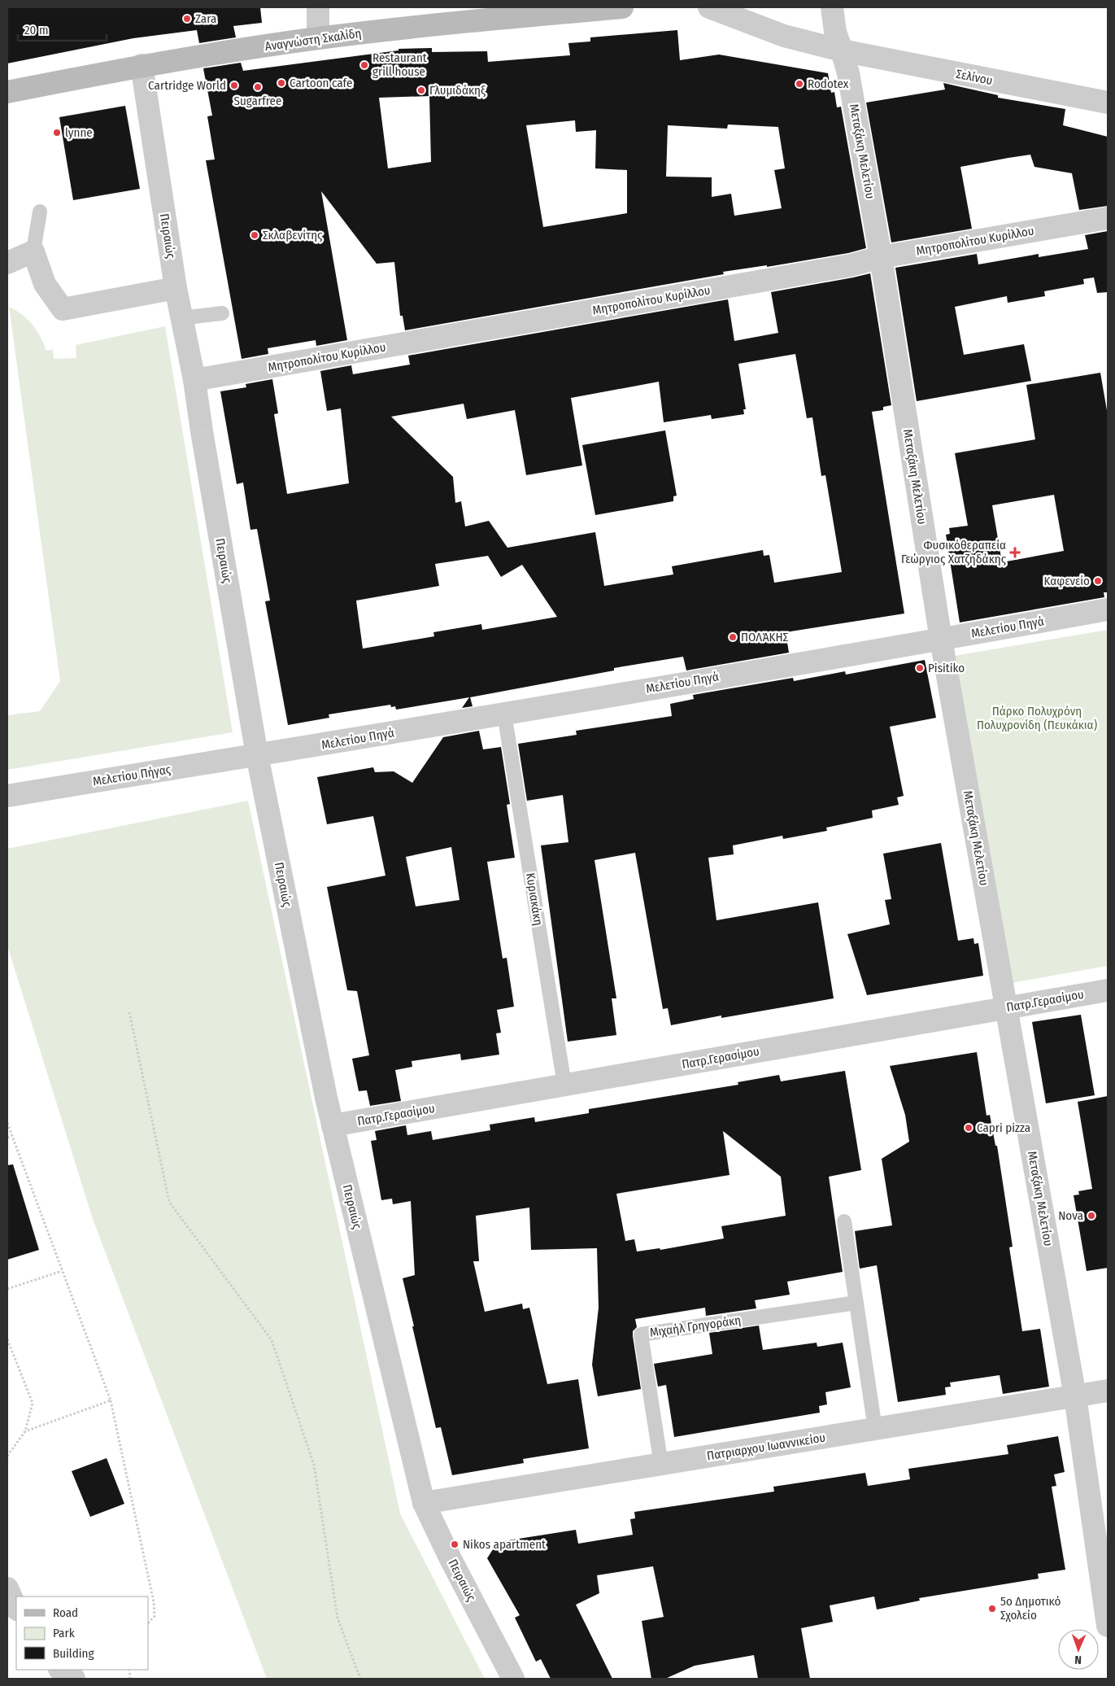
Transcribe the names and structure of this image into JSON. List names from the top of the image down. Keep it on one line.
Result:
{"streets":{"main road":["Αναγνώστη Σκαλίδη"],"street":["Σελίνου","Μεταξάκη Μελετίου","Πειραιώς","Μητροπολίτου Κυρίλλου","Μελετίου Πηγά","Μελετίου Πήγας","Πατρ.Γερασίμου","Πατριαρχου Ιωαννικείου"],"lane":["Κυριακάκη","Μιχαήλ Γρηγοράκη"]},"crossings":[["Αναγνώστη Σκαλίδη","Πειραιώς"],["Σελίνου","Μεταξάκη Μελετίου"],["Μεταξάκη Μελετίου","Μητροπολίτου Κυρίλλου"],["Μεταξάκη Μελετίου","Μελετίου Πηγά"],["Μεταξάκη Μελετίου","Πατρ.Γερασίμου"],["Μεταξάκη Μελετίου","Πατριαρχου Ιωαννικείου"],["Πειραιώς","Μητροπολίτου Κυρίλλου"],["Πειραιώς","Μελετίου Πηγά"],["Πειραιώς","Μελετίου Πήγας"],["Πειραιώς","Πατρ.Γερασίμου"],["Πειραιώς","Πατριαρχου Ιωαννικείου"],["Μελετίου Πηγά","Μελετίου Πήγας"],["Μελετίου Πηγά","Κυριακάκη"],["Κυριακάκη","Πατρ.Γερασίμου"],["Μιχαήλ Γρηγοράκη","Πατριαρχου Ιωαννικείου"]],"parks":["Πάρκο Πολυχρόνη Πολυχρονίδη (Πευκάκια)"],"places":{"other":["Zara","Restaurant grill house","Cartoon cafe","Rodotex","Cartridge World","Sugarfree","Γλυμιδάκηξ","lynne","Σκλαβενίτης","Καφενείο","ΠΟΛΆΚΗΣ","Pisitiko","Capri pizza","Nova","Nikos apartment","5ο Δημοτικό Σχολείο"],"health":["Φυσικόθεραπεία Γεώργιος Χατζηδάκης"]},"legend":["Road","Park","Building"],"scale_bar":"20 m","north":"bottom"}
